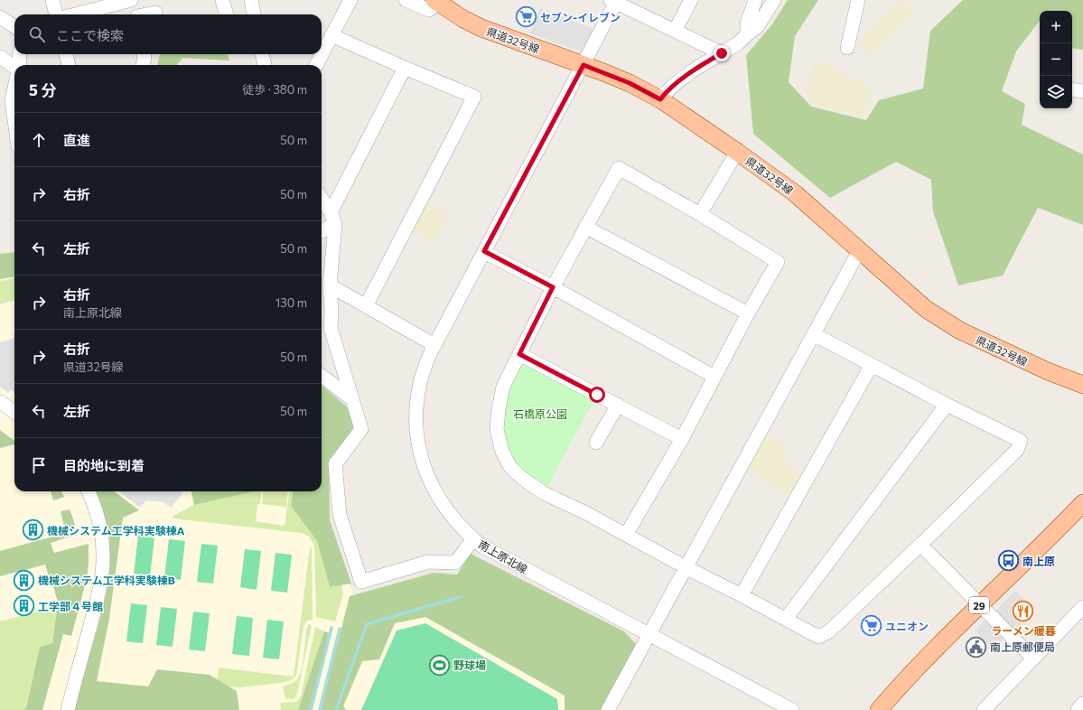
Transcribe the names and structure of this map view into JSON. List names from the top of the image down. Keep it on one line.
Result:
{"streets":{"main road":["県道32号線","29"],"street":["南上原北線"]},"crossings":[["県道32号線","南上原北線"]],"parks":["石橋原公園"],"places":{"supermarket":["セブン-イレブン","ユニオン"],"building":["機械システム工学科実験棟A","機械システム工学科実験棟B","工学部４号館"],"bus stop":["南上原"],"restaurant":["ラーメン暖暮"],"public building":["南上原郵便局"],"sports":["野球場"]},"page":{"map_buttons":["+","−"],"search":"ここで検索","heading":["5 分","徒歩 · 380 m"],"list":[["直進","50 m"],["右折","50 m"],["左折","50 m"],["右折","南上原北線","130 m"],["右折","県道32号線","50 m"],["左折","50 m"],"目的地に到着"]}}
